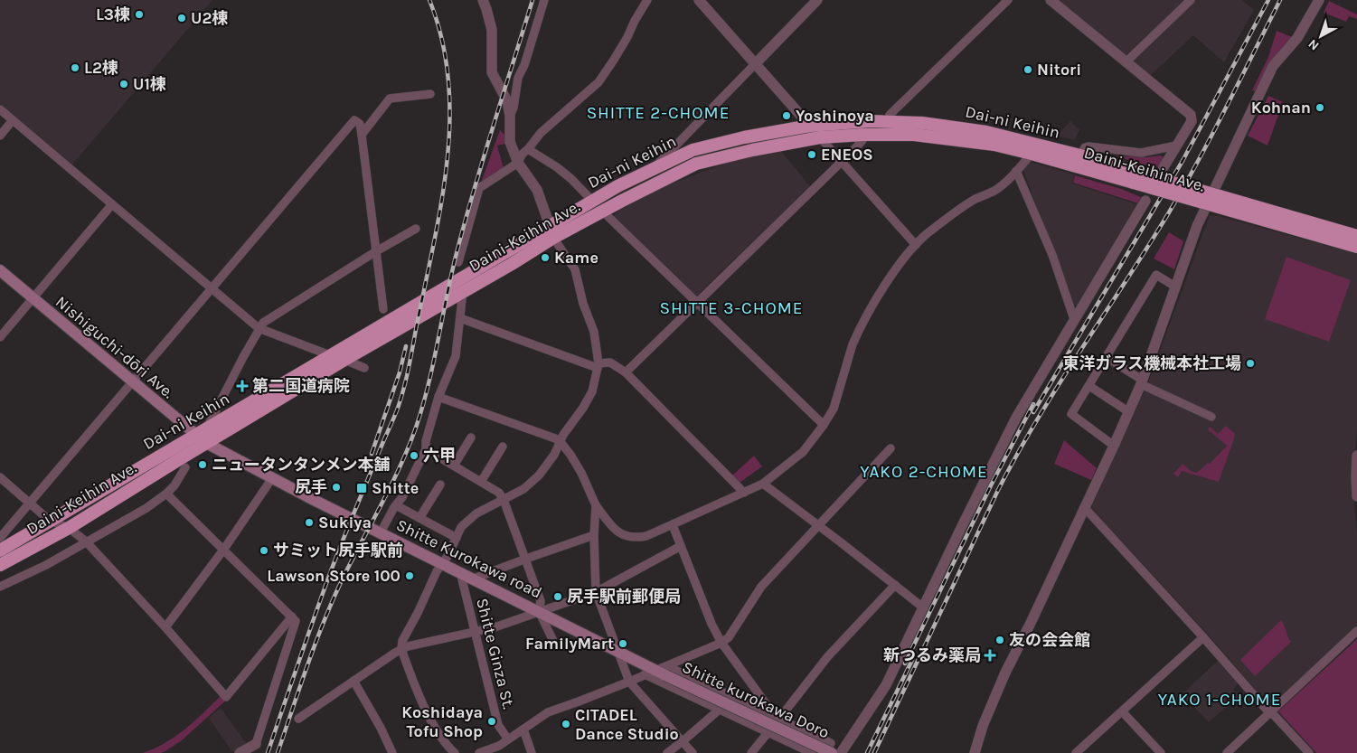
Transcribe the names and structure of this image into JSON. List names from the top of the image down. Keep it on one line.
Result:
{"streets":{"highway":["Dai-ni Keihin","Daini-Keihin Ave."],"main road":["Nishiguchi-dōri Ave.","Shitte Kurokawa road","Shitte kurokawa Doro"],"street":["Shitte Ginza St."]},"crossings":[["Dai-ni Keihin","Daini-Keihin Ave."],["Dai-ni Keihin","Nishiguchi-dōri Ave."],["Daini-Keihin Ave.","Nishiguchi-dōri Ave."],["Nishiguchi-dōri Ave.","Shitte Kurokawa road"],["Shitte Kurokawa road","Shitte Ginza St."],["Shitte Kurokawa road","Shitte kurokawa Doro"]],"districts":["SHITTE 2-CHOME","SHITTE 3-CHOME","YAKO 2-CHOME","YAKO 1-CHOME"],"places":{"other":["L3棟","U2棟","L2棟","Nitori","U1棟","Kohnan","Yoshinoya","ENEOS","Kame","東洋ガラス機械本社工場","六甲","ニュータンタンメン本舗","尻手","Sukiya","サミット尻手駅前","Lawson Store 100","尻手駅前郵便局","友の会会館","FamilyMart","Koshidaya Tofu Shop","CITADEL Dance Studio"],"health":["第二国道病院","新つるみ薬局"],"transit":["Shitte"]},"north":"bottom left"}
